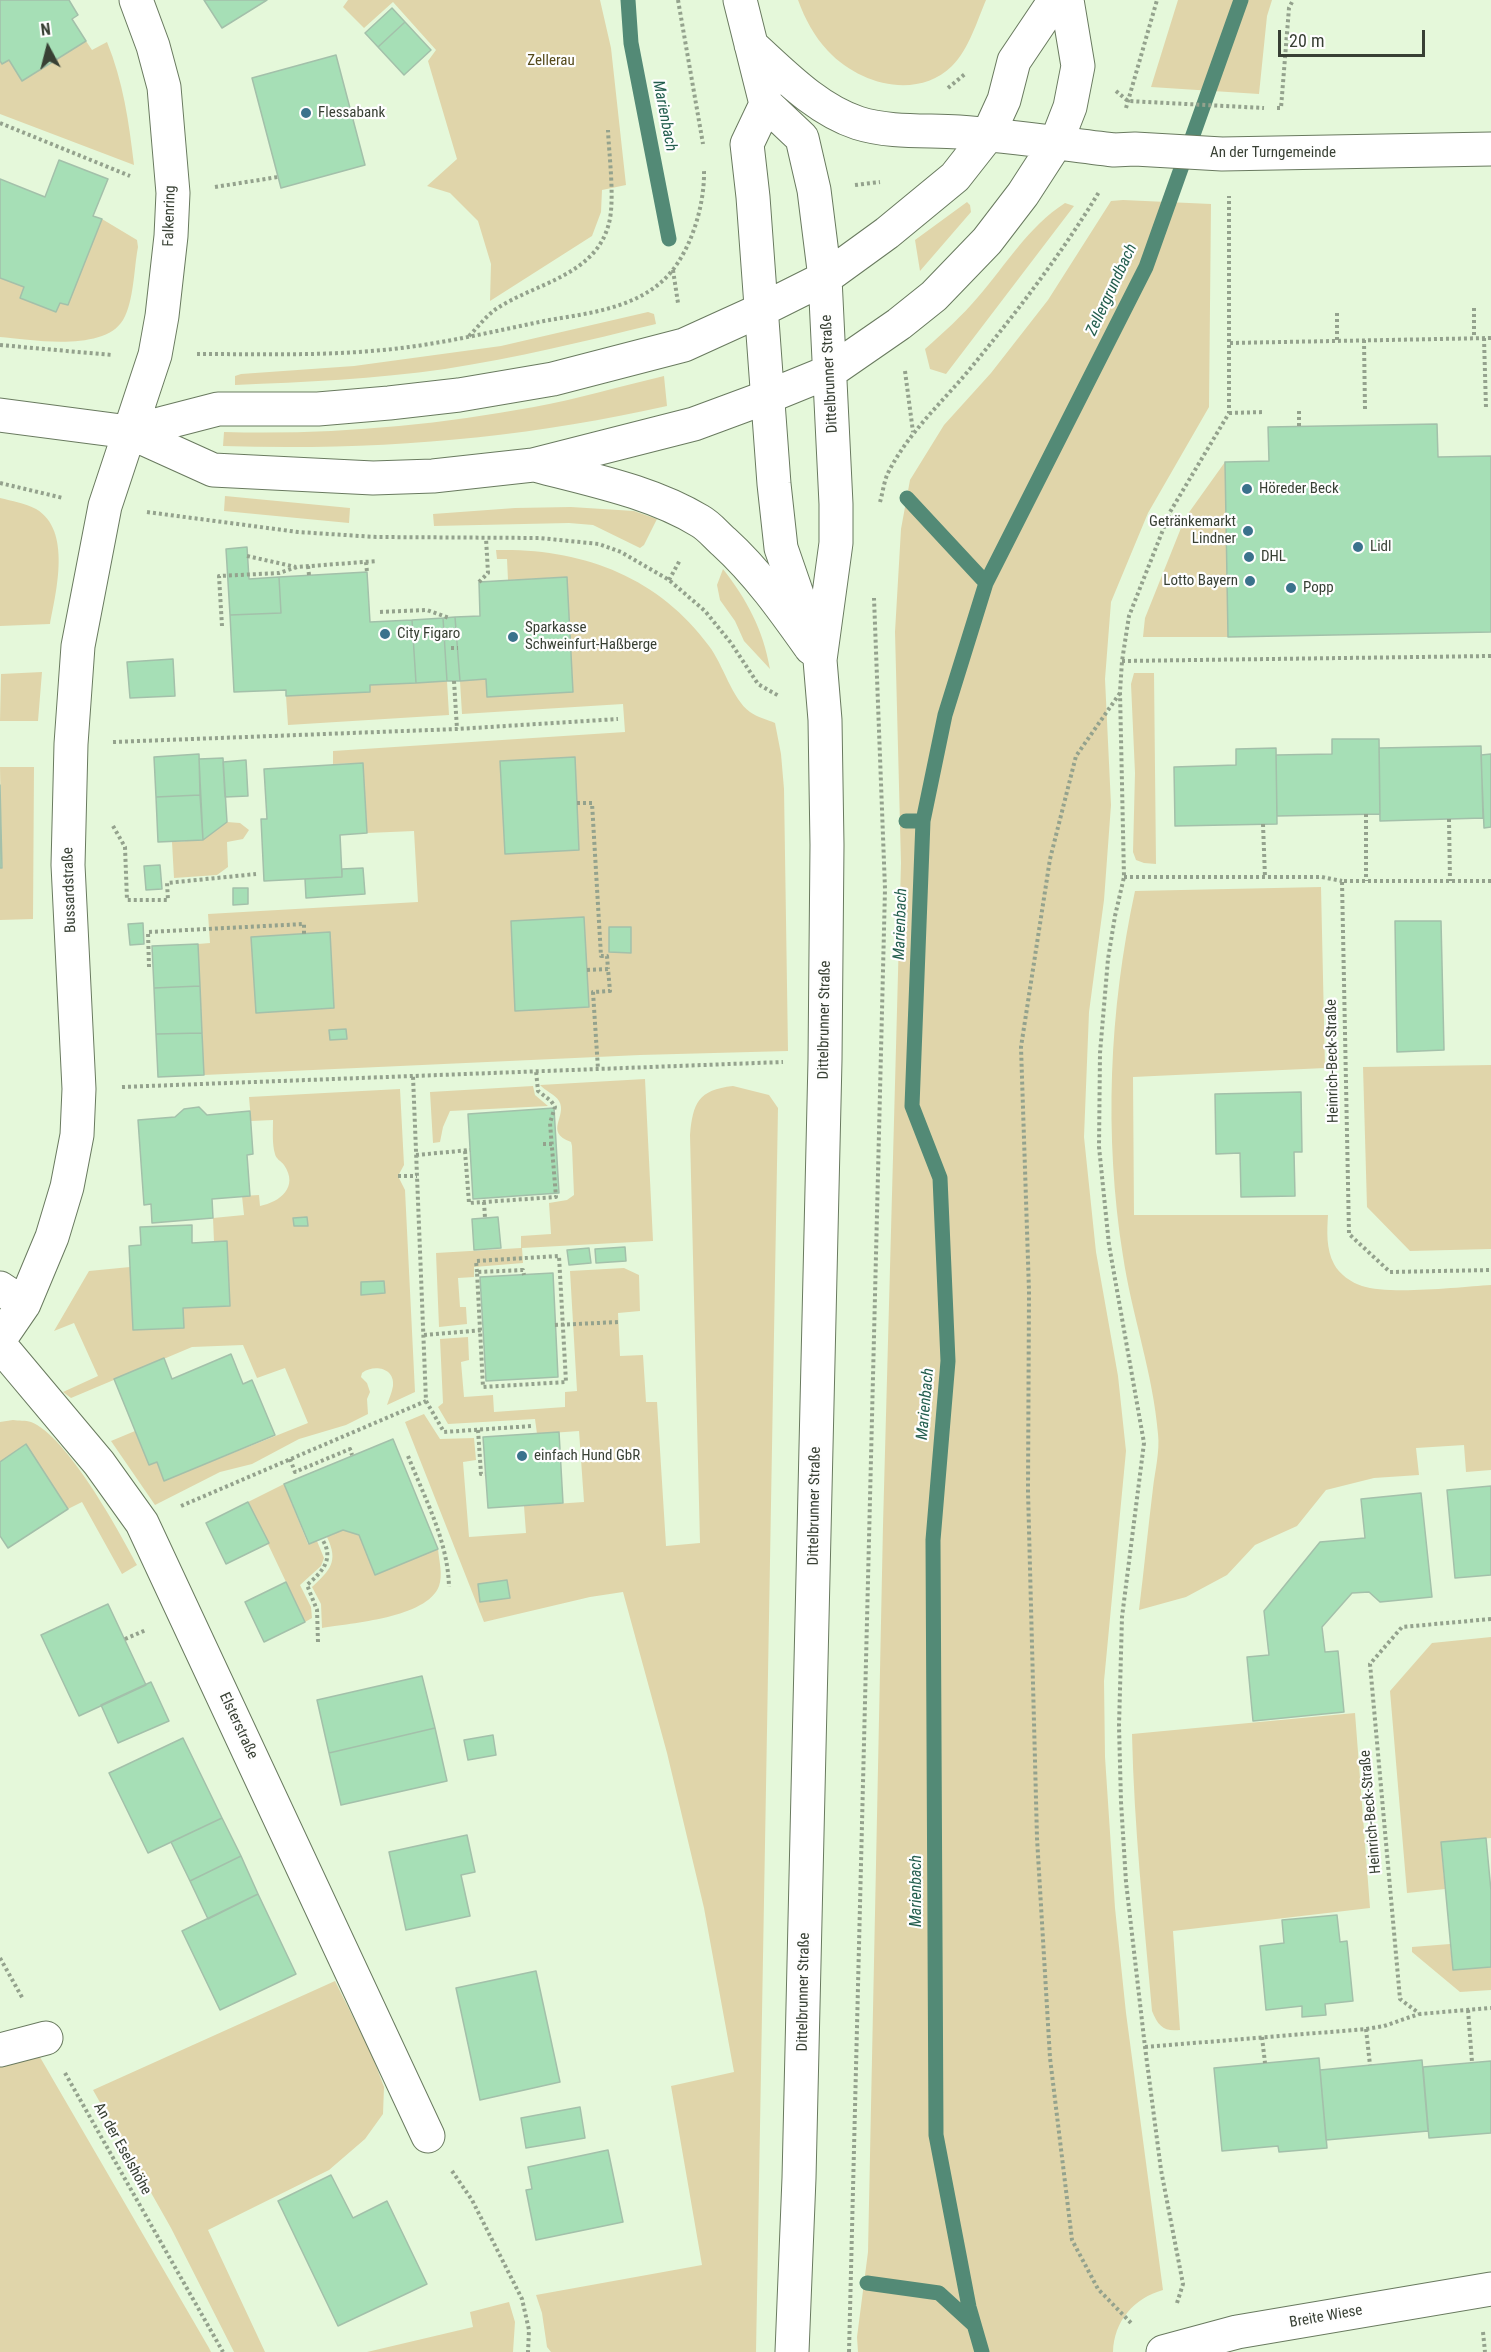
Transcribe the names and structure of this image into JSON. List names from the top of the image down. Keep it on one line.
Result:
{"streets":{"street":["An der Turngemeinde","Falkenring","Dittelbrunner Straße","Bussardstraße","Elsterstraße","Breite Wiese"],"path":["Heinrich-Beck-Straße","An der Eselshöhe"]},"crossings":[["Falkenring","Bussardstraße"]],"water":["Marienbach","Zellergrundbach"],"parks":["Zellerau"],"places":["Flessabank","Höreder Beck","Getränkemarkt Lindner","Lidl","DHL","Lotto Bayern","Popp","City Figaro","Sparkasse Schweinfurt-Haßberge","einfach Hund GbR"],"scale_bar":"20 m","north":"top"}
